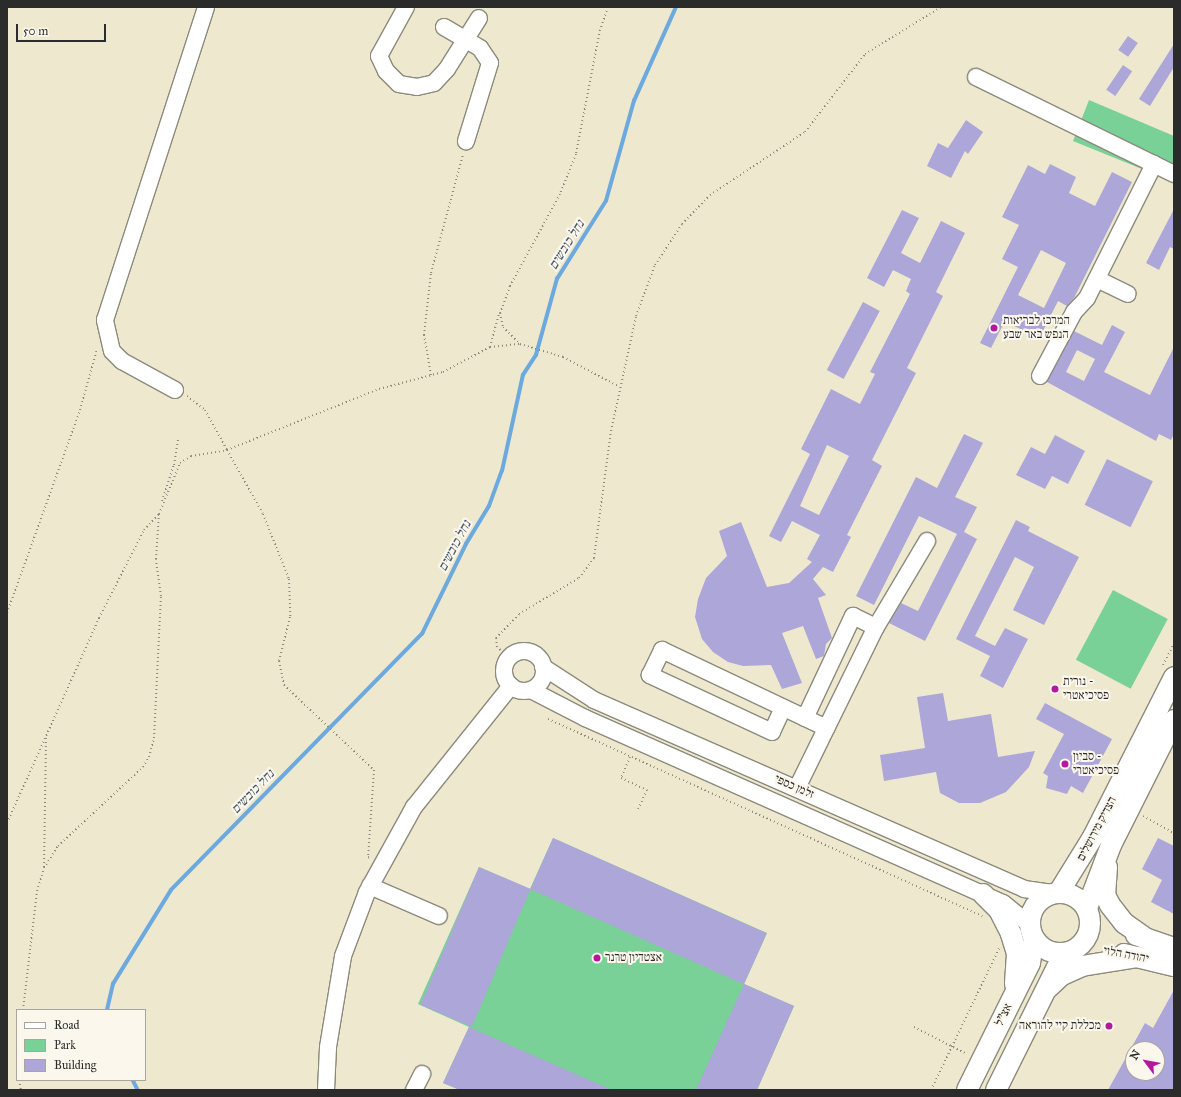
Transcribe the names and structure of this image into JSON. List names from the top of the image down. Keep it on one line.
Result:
{"streets":{"main road":["הצדיק מירושלים","יהודה הלוי","אצ\"ל"],"street":["זלמן כספי"]},"crossings":[["זלמן כספי","הצדיק מירושלים"],["זלמן כספי","יהודה הלוי"],["זלמן כספי","אצ\"ל"],["הצדיק מירושלים","יהודה הלוי"],["הצדיק מירושלים","אצ\"ל"],["יהודה הלוי","אצ\"ל"]],"water":["נחל כובשים"],"places":["המרכז לבריאות הנפש באר שבע","נורית - פסיכיאטרי","סביון - פסיכיאטרי","אצטדיון טרנר","מכללת קיי להוראה"],"legend":["Road","Park","Building"],"scale_bar":"50 m","north":"top left"}
